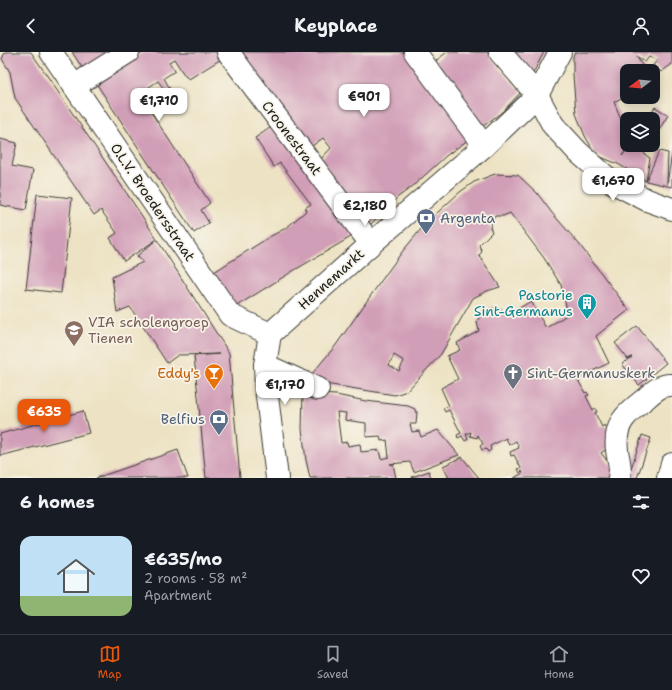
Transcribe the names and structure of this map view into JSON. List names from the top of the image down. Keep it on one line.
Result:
{"streets":{"street":["Croonestraat","O.L.V. Broedersstraat","Hennemarkt"]},"crossings":[["Croonestraat","Hennemarkt"],["O.L.V. Broedersstraat","Hennemarkt"]],"places":{"bank":["Argenta","Belfius"],"building":["Pastorie Sint-Germanus"],"school or university":["VIA scholengroep Tienen"],"bar":["Eddy's"],"church":["Sint-Germanuskerk"]},"north":"left","page":{"header":"Keyplace","price":["€901","€1,710","€1,670","€2,180","€1,170","€635"],"heading":"6 homes","list":[{"name":"€635/mo","note":"2 rooms · 58 m² · Apartment"}],"tabs":["Map","Saved","Home"]}}
